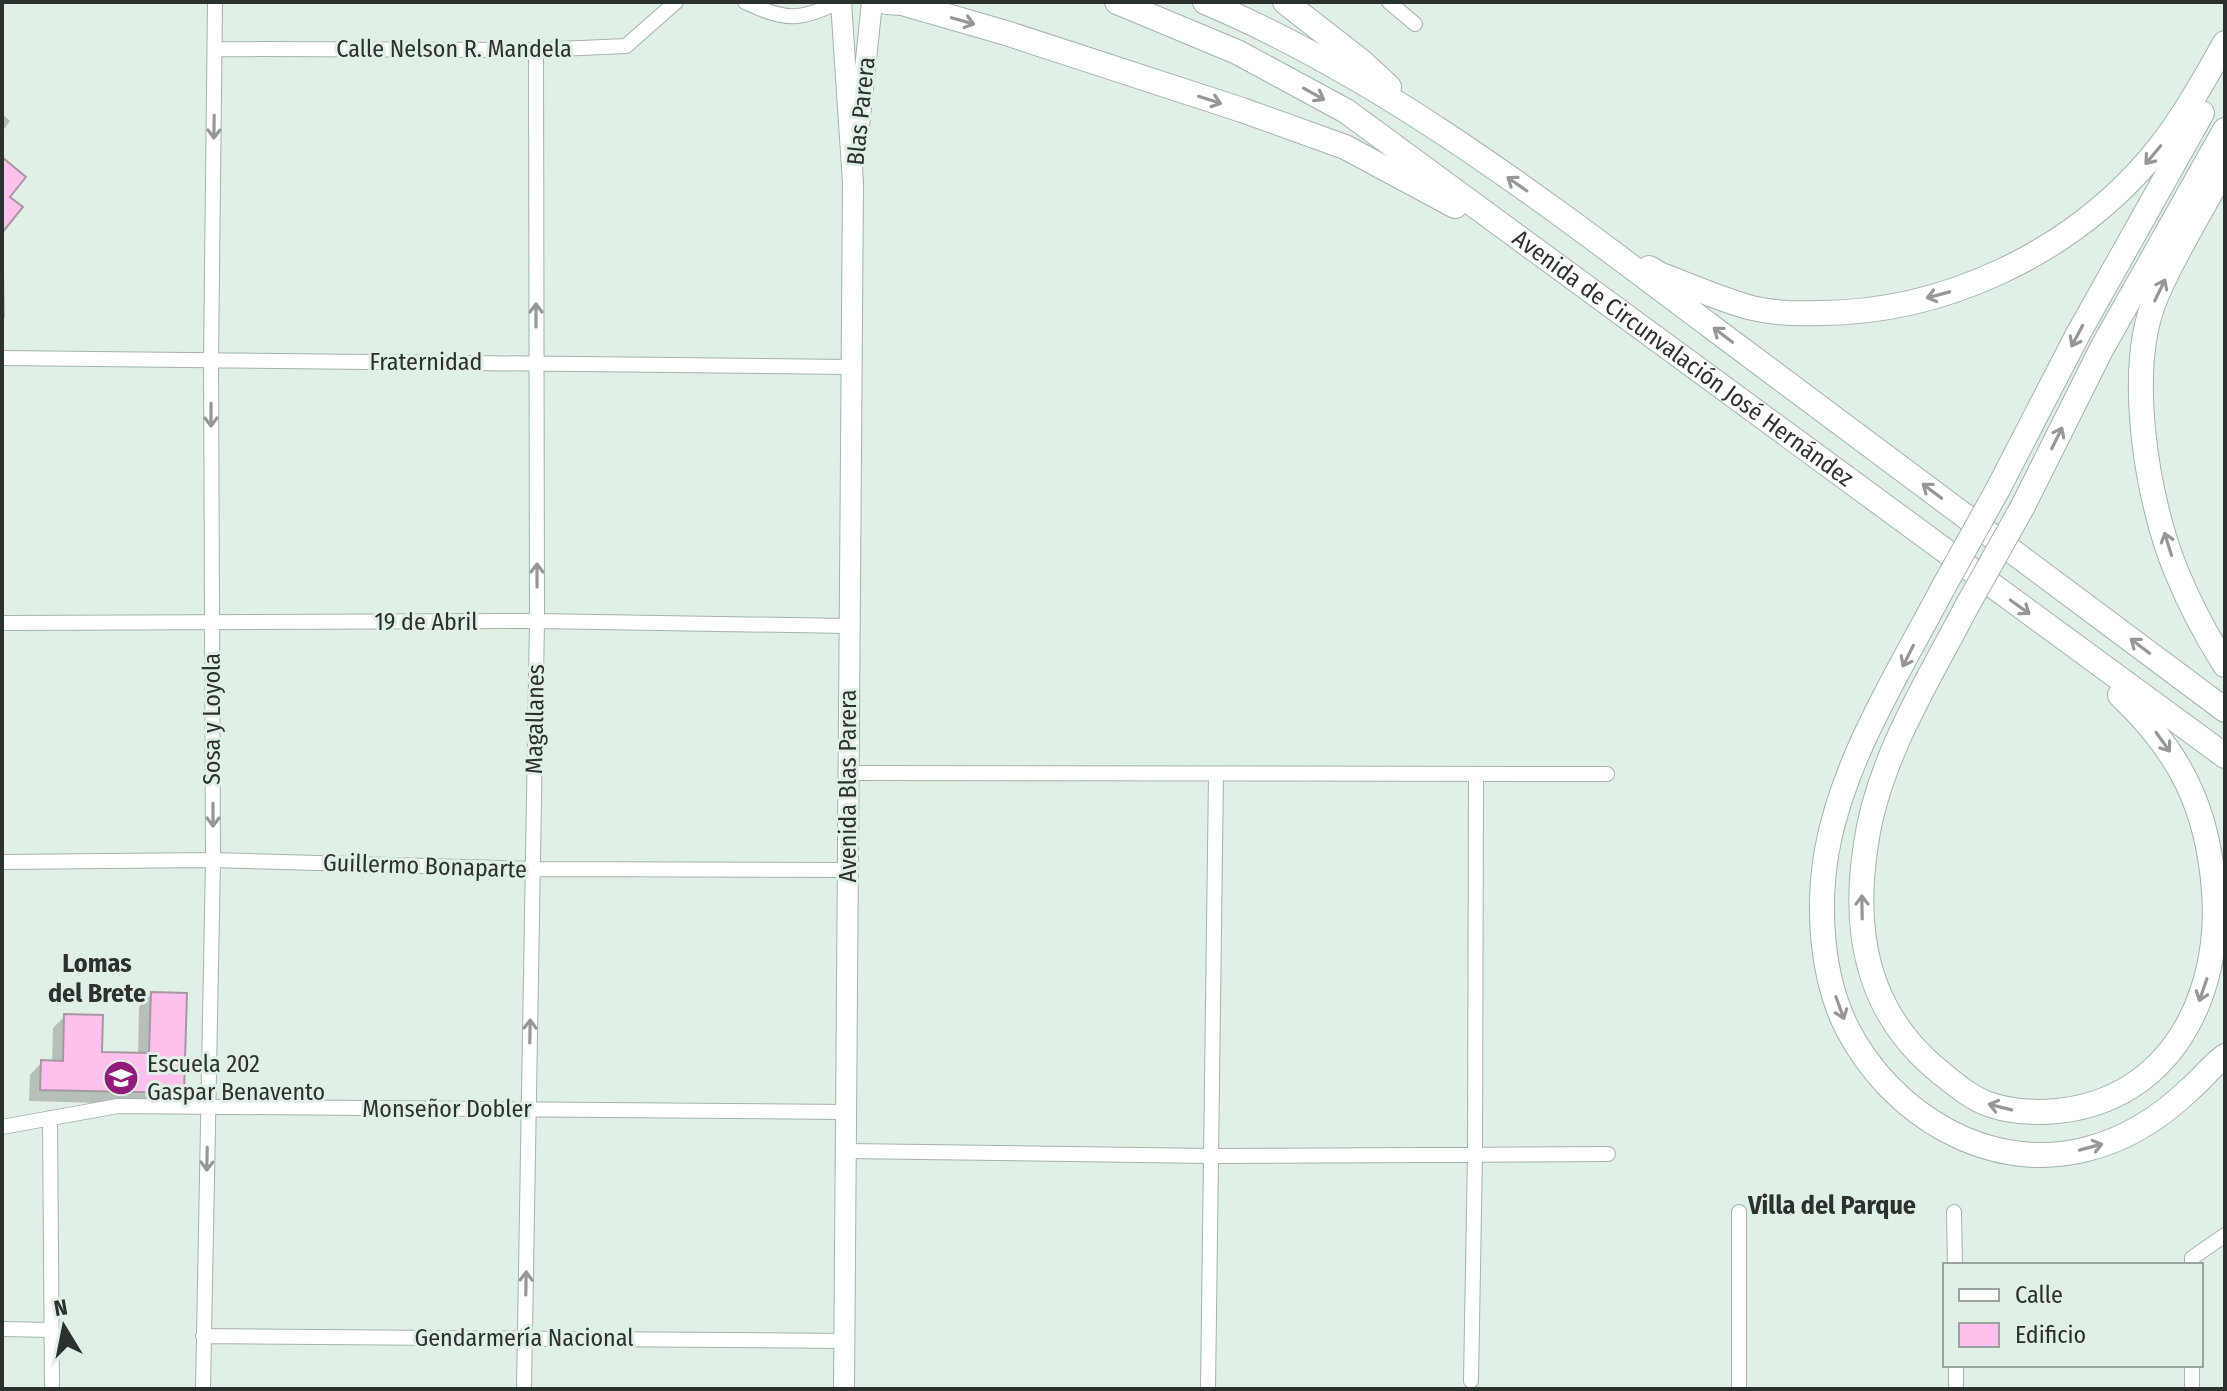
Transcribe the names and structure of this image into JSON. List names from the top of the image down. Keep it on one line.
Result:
{"streets":{"highway":["Avenida de Circunvalación José Hernández"],"main road":["Blas Parera","Avenida Blas Parera"],"street":["Calle Nelson R. Mandela","Fraternidad","19 de Abril","Sosa y Loyola","Magallanes","Guillermo Bonaparte","Monseñor Dobler","Gendarmería Nacional"]},"crossings":[["Calle Nelson R. Mandela","Sosa y Loyola"],["Calle Nelson R. Mandela","Magallanes"],["Blas Parera","Avenida Blas Parera"],["Fraternidad","Sosa y Loyola"],["Fraternidad","Magallanes"],["Fraternidad","Avenida Blas Parera"],["19 de Abril","Sosa y Loyola"],["19 de Abril","Magallanes"],["19 de Abril","Avenida Blas Parera"],["Sosa y Loyola","Guillermo Bonaparte"],["Sosa y Loyola","Monseñor Dobler"],["Sosa y Loyola","Gendarmería Nacional"],["Magallanes","Guillermo Bonaparte"],["Magallanes","Monseñor Dobler"],["Magallanes","Gendarmería Nacional"],["Avenida Blas Parera","Guillermo Bonaparte"],["Avenida Blas Parera","Monseñor Dobler"],["Avenida Blas Parera","Gendarmería Nacional"]],"one_way":["Sosa y Loyola","Magallanes"],"districts":["Lomas del Brete","Villa del Parque"],"places":{"school or university":["Escuela 202 Gaspar Benavento"]},"legend":["Calle","Edificio"],"north":"top"}
